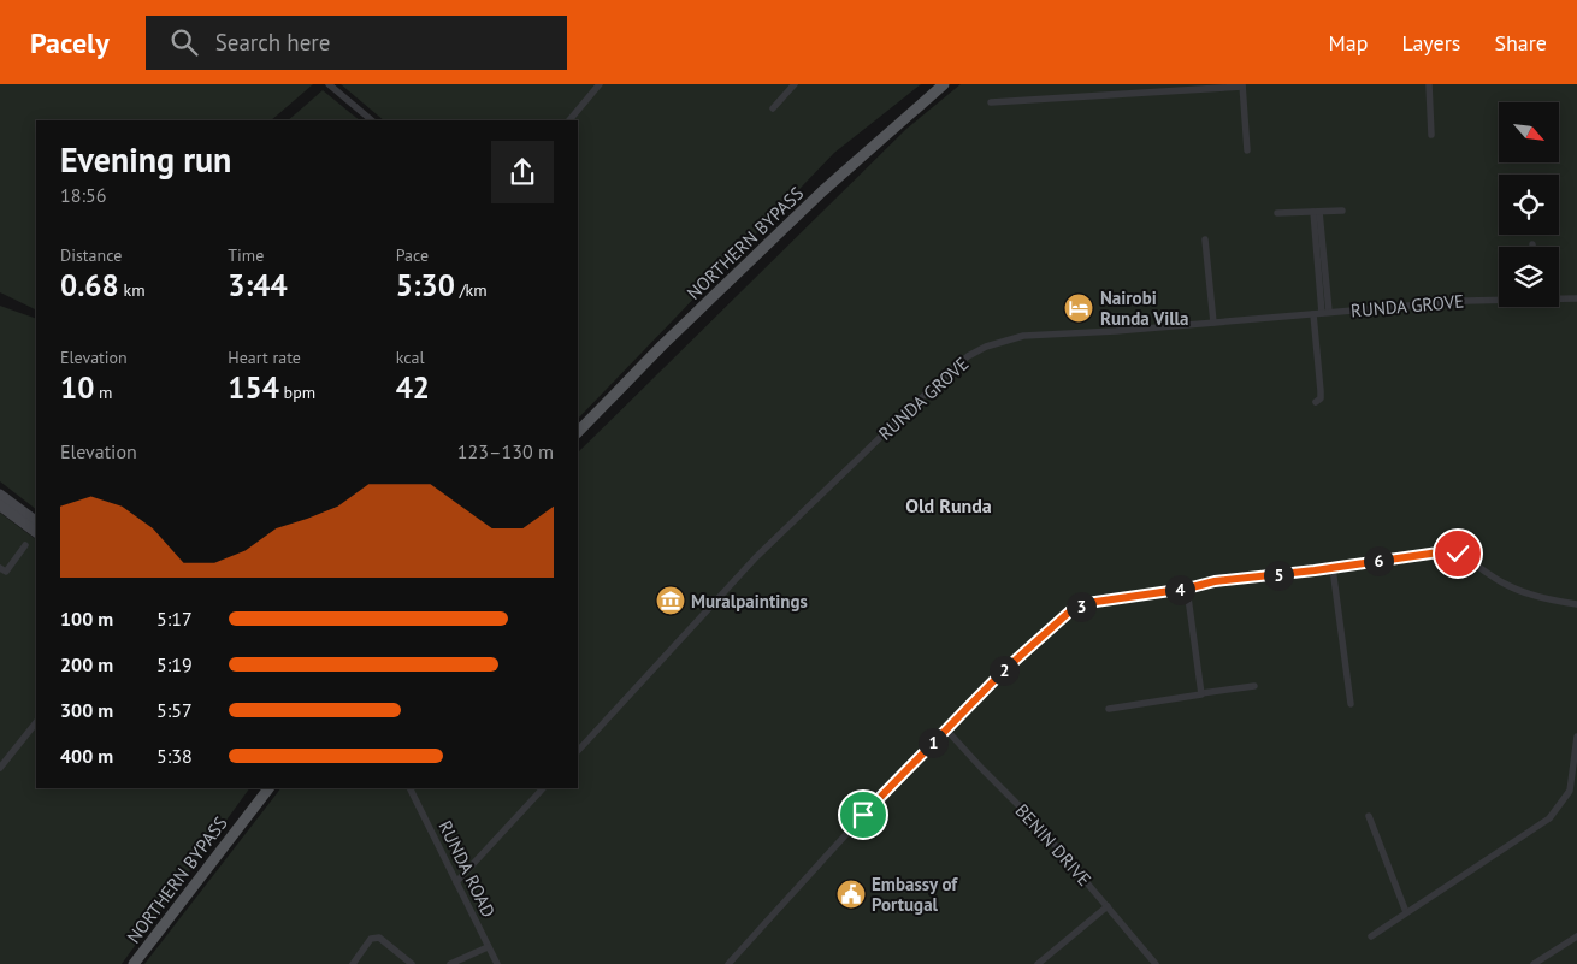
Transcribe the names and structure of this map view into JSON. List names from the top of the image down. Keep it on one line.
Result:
{"streets":{"main road":["NORTHERN BYPASS"],"street":["RUNDA GROVE","BENIN DRIVE","RUNDA ROAD"]},"districts":["Old Runda"],"places":{"hotel":["Nairobi Runda Villa"],"museum":["Muralpaintings"],"public building":["Embassy of Portugal"]},"north":"bottom right","page":{"header":"Pacely","search":"Search here","nav":["Map","Layers","Share"],"heading":["Evening run","18:56"],"stats":[["Distance","0.68 km"],["Time","3:44"],["Pace","5:30 /km"],["Elevation","10 m"],["Heart rate","154 bpm"],["kcal","42"]],"chart":["Elevation","123–130 m"],"pins":["6","5","4","3","2","1"],"list":[{"name":"100 m","note":"5:17"},{"name":"200 m","note":"5:19"},{"name":"300 m","note":"5:57"},{"name":"400 m","note":"5:38"}]}}
